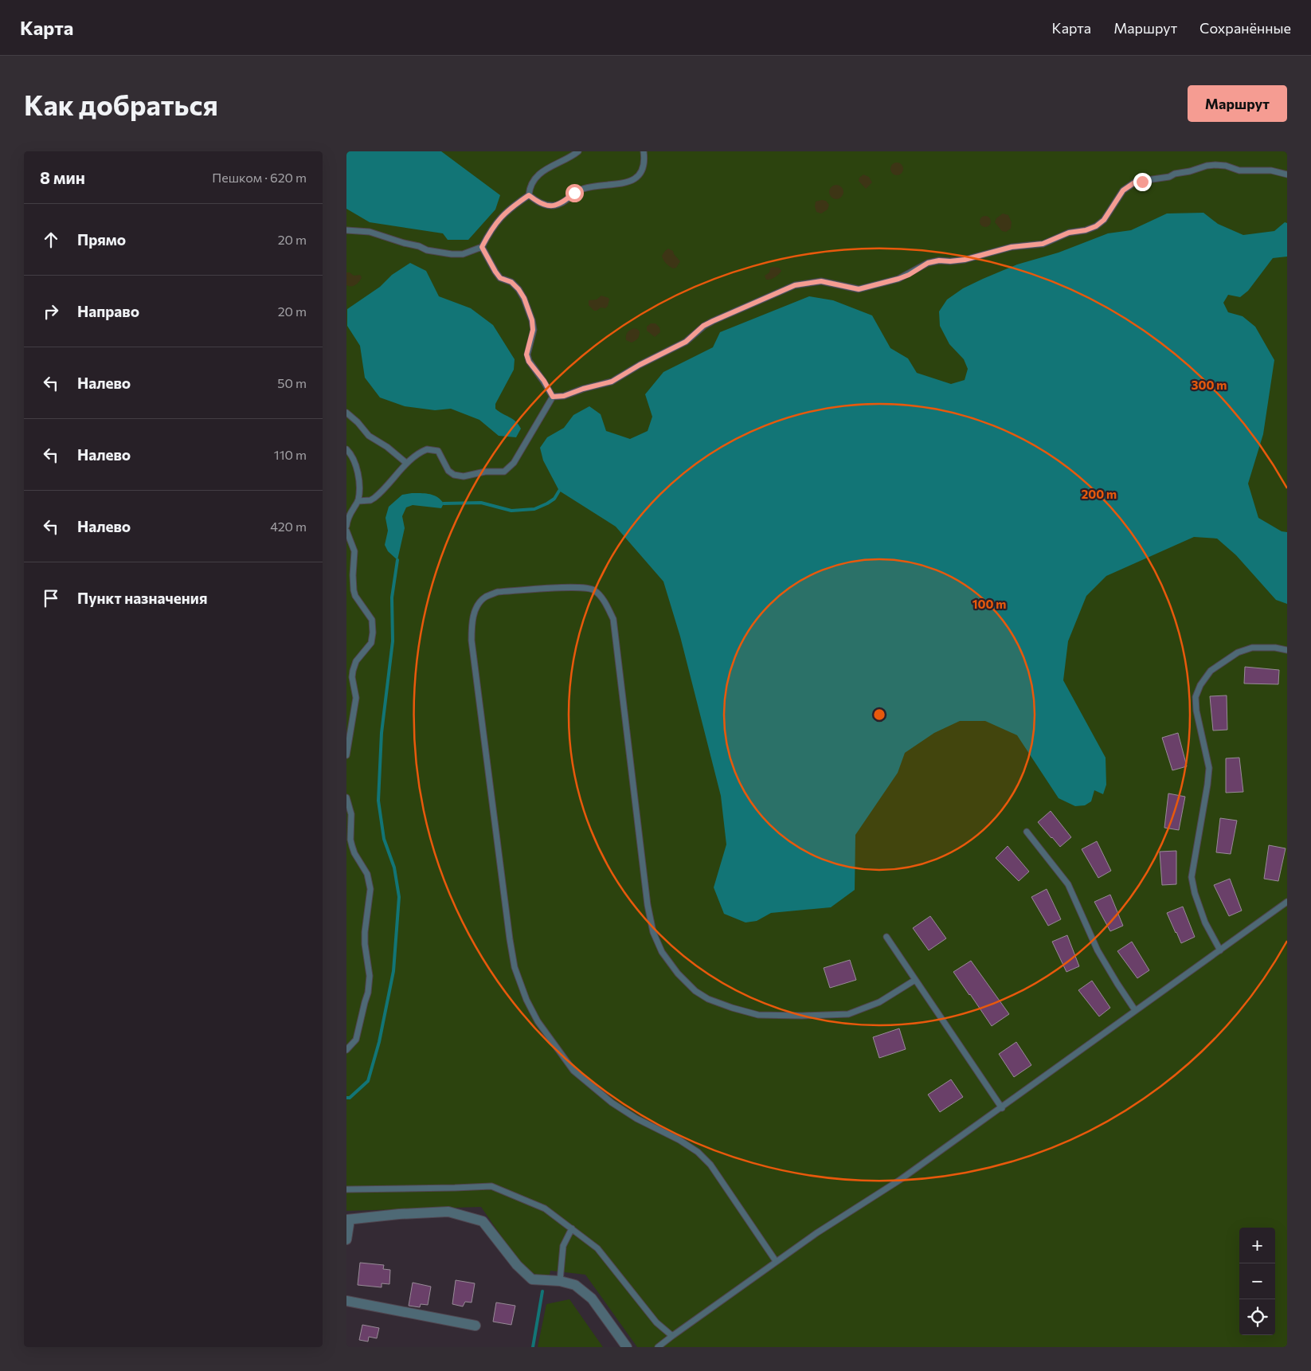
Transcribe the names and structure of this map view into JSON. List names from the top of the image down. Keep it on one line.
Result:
{"page":{"header":"Карта","nav":["Карта","Маршрут","Сохранённые"],"buttons":"Маршрут","title":"Как добраться","heading":["8 мин","Пешком · 620 m"],"list":[["Прямо","20 m"],["Направо","20 m"],["Налево","50 m"],["Налево","110 m"],["Налево","420 m"],"Пункт назначения"],"map_buttons":["+","−"]},"rings":["300 m","200 m","100 m"]}
